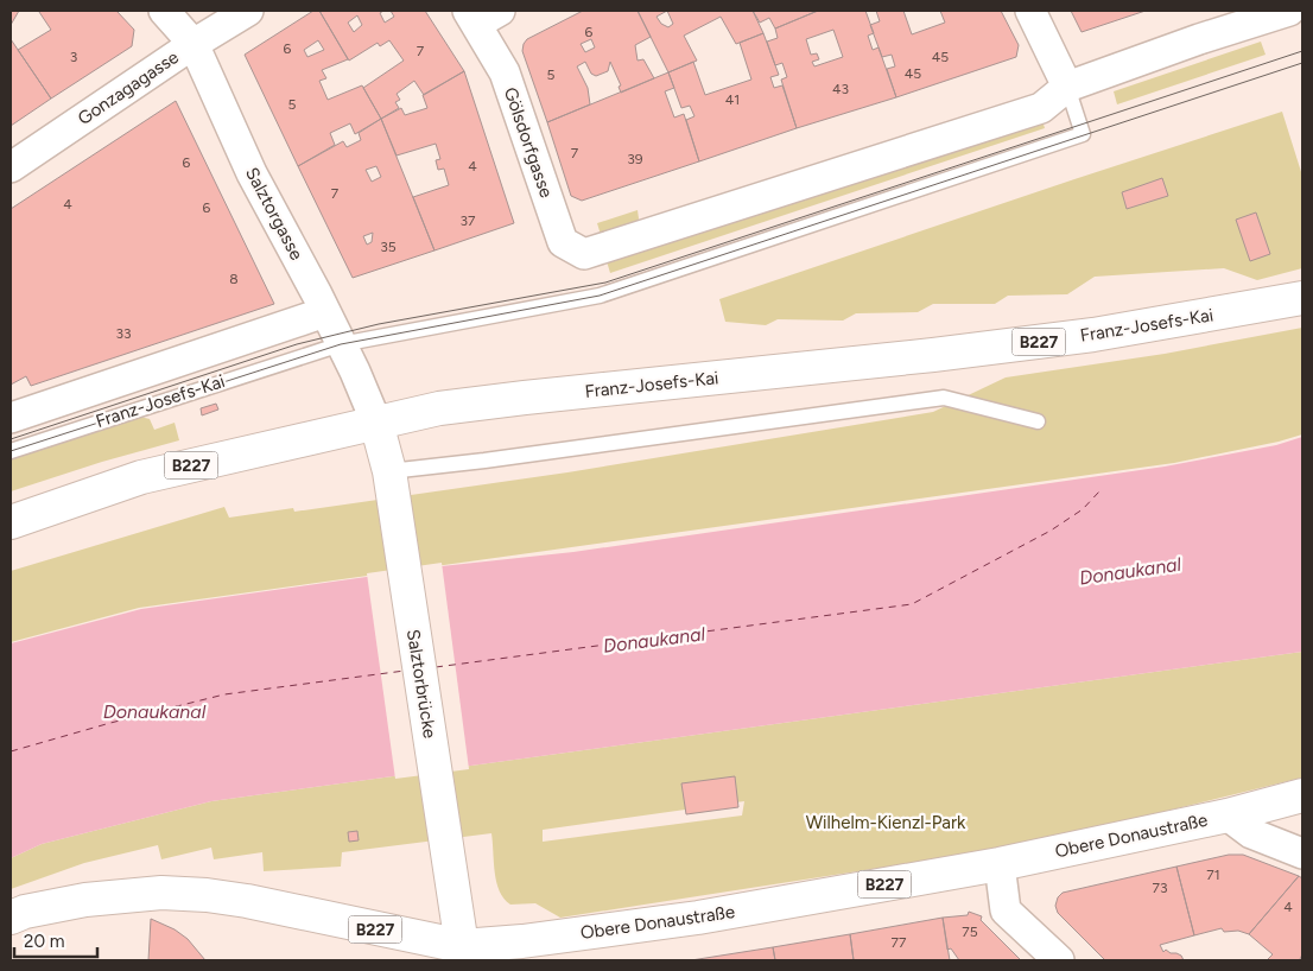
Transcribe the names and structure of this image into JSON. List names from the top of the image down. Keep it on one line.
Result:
{"streets":{"main road":["Franz-Josefs-Kai","B227","Salztorbrücke","Obere Donaustraße"],"street":["Gonzagagasse","Gölsdorfgasse","Salztorgasse"]},"crossings":[["Gonzagagasse","Salztorgasse"],["Gölsdorfgasse","Franz-Josefs-Kai"],["Salztorgasse","Franz-Josefs-Kai"],["Salztorgasse","Salztorbrücke"],["Franz-Josefs-Kai","Salztorbrücke"],["Salztorbrücke","Obere Donaustraße"]],"water":["Donaukanal"],"parks":["Wilhelm-Kienzl-Park"],"house_numbers":["6","6","7","3","45","45","5","43","41","5","7","39","6","4","7","4","6","37","35","8","33","71","73","4","75","77"],"scale_bar":"20 m"}
